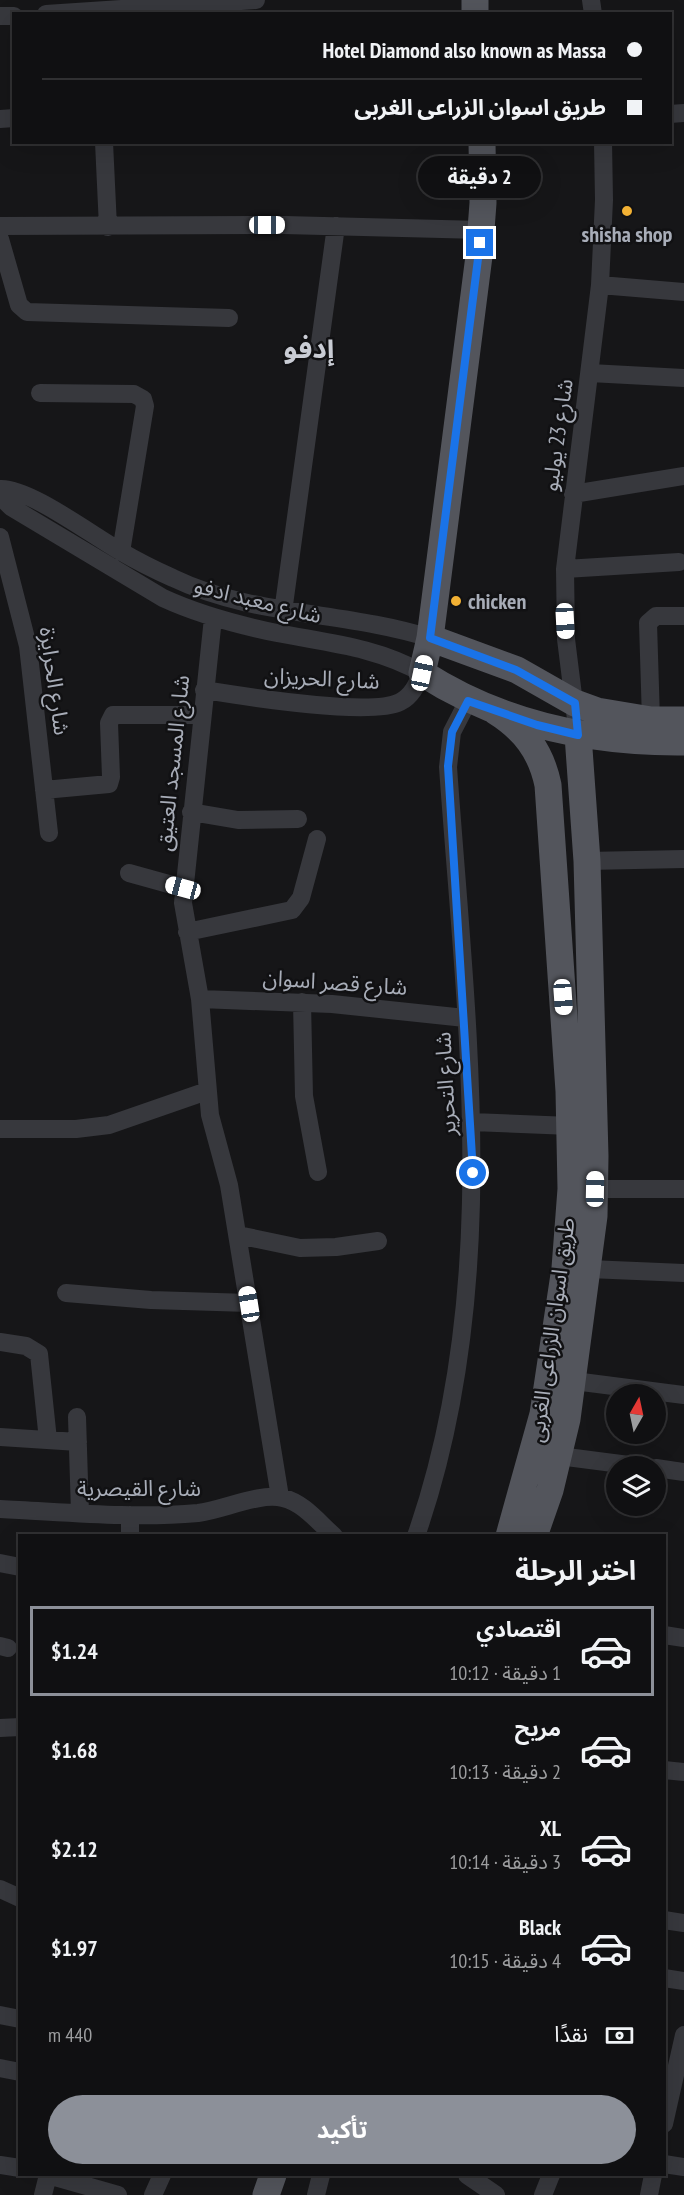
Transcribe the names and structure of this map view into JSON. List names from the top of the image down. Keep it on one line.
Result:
{"streets":{"main road":["طريق اسوان الزراعى الغربى"],"street":["شارع 23 يوليو","شارع معبد ادفو","شارع الحريزان","شارع الحرايزة","شارع المسجد العتيق","شارع قصر اسوان","شارع التحرير","شارع القيصرية"]},"crossings":[["شارع 23 يوليو","طريق اسوان الزراعى الغربى"],["شارع معبد ادفو","شارع الحريزان"],["شارع معبد ادفو","شارع المسجد العتيق"],["شارع الحريزان","شارع المسجد العتيق"],["شارع المسجد العتيق","شارع قصر اسوان"],["شارع المسجد العتيق","شارع القيصرية"],["شارع قصر اسوان","شارع التحرير"]],"districts":["إدفو"],"places":["shisha shop","chicken"],"north":"top","page":{"banner":["Hotel Diamond also known as Massa","طريق اسوان الزراعى الغربى"],"bubble":"2 دقيقة","heading":"اختر الرحلة","list":[{"name":"اقتصادي","note":"1 دقيقة · 10:12","value":"$1.24"},{"name":"مريح","note":"2 دقيقة · 10:13","value":"$1.68"},{"name":"XL","note":"3 دقيقة · 10:14","value":"$2.12"},{"name":"Black","note":"4 دقيقة · 10:15","value":"$1.97"}],"pay":["نقدًا","440 m"],"buttons":"تأكيد"}}
